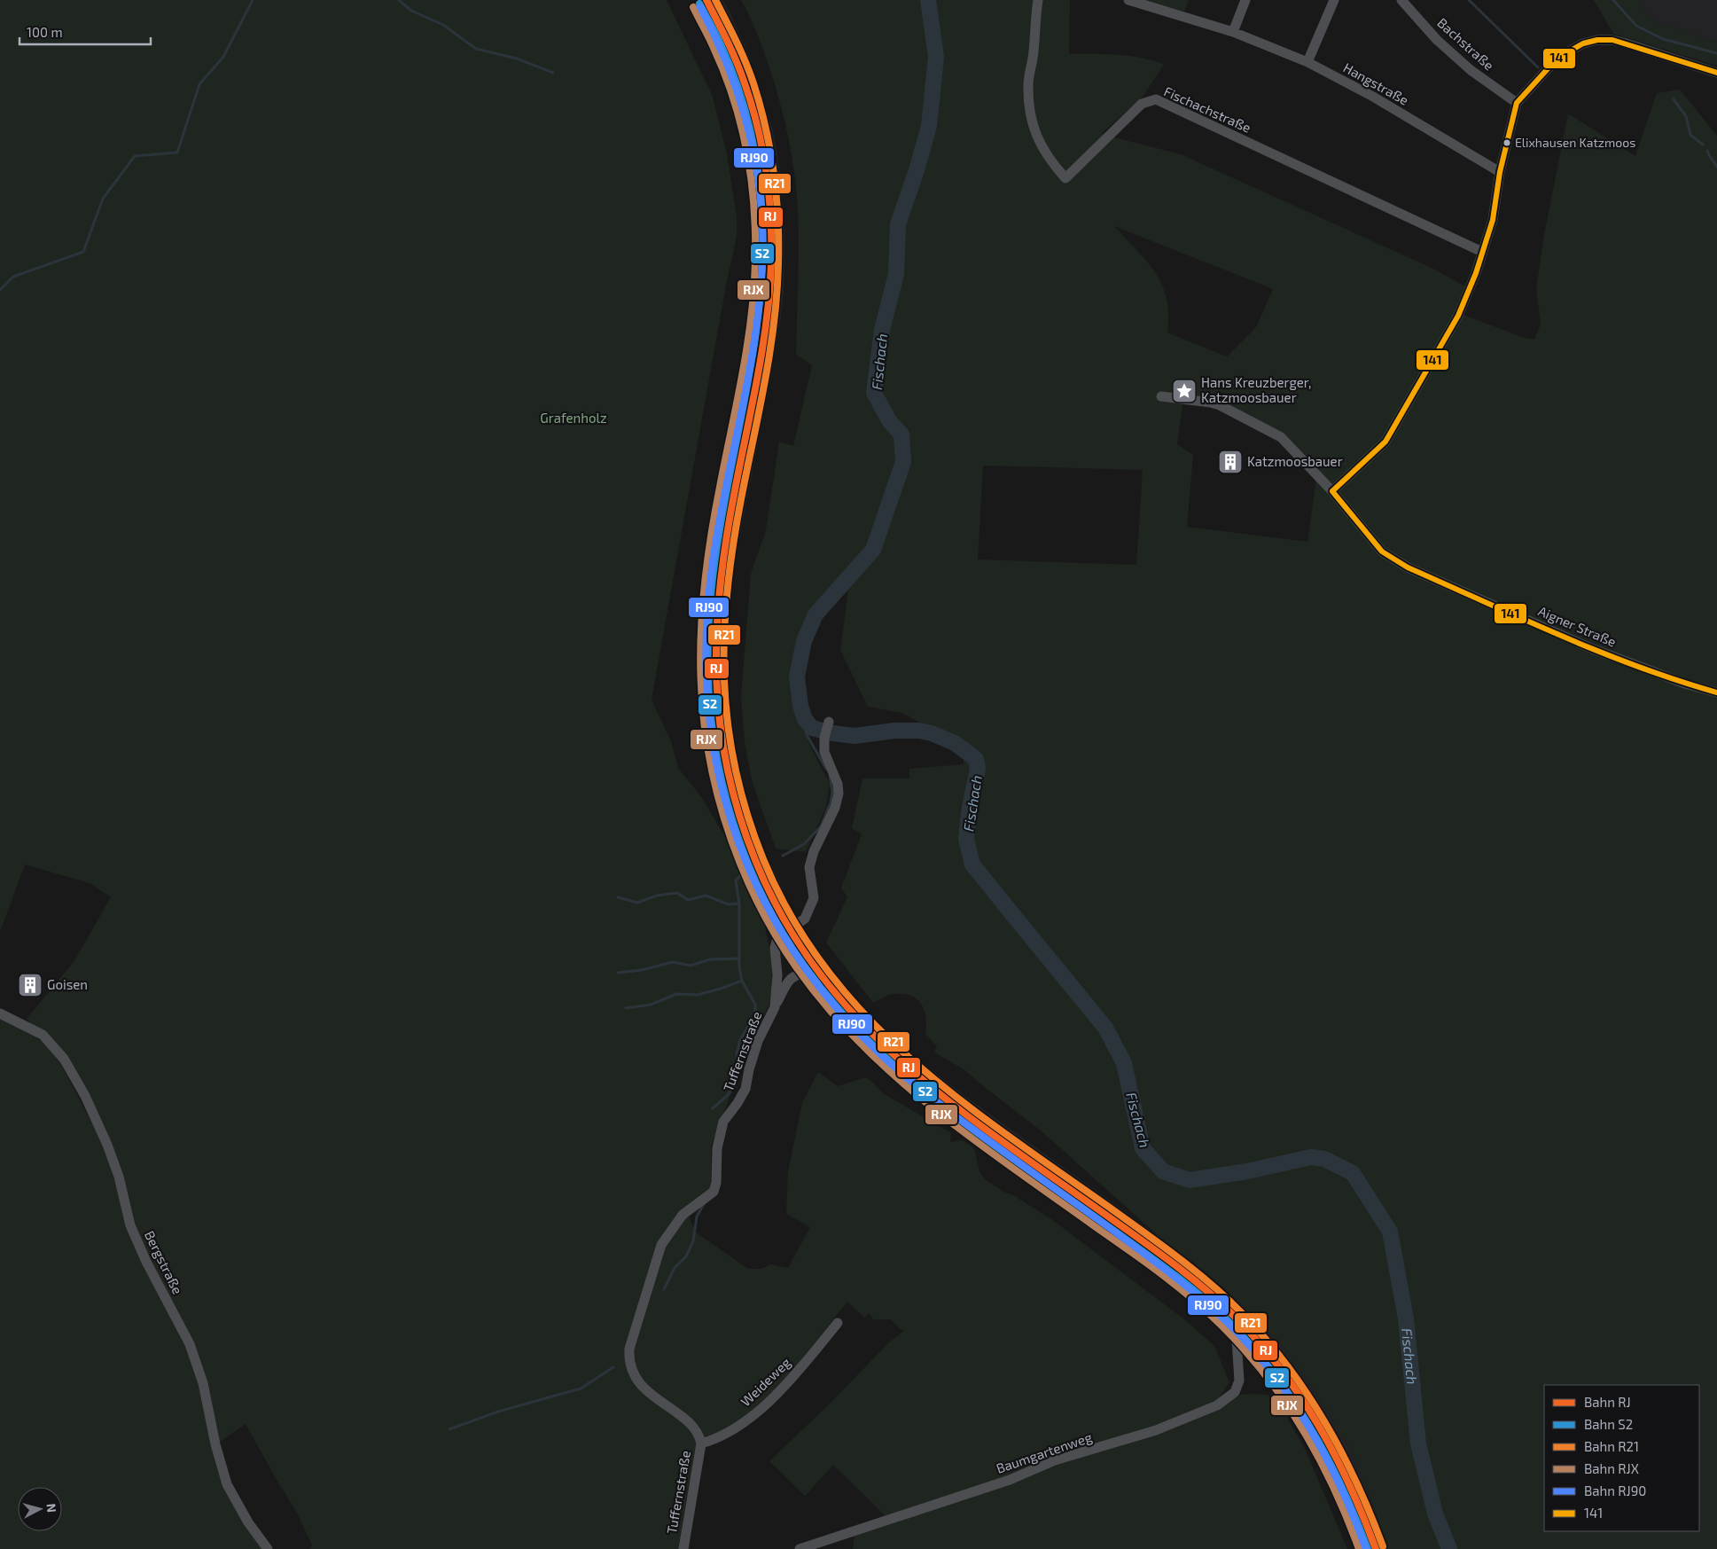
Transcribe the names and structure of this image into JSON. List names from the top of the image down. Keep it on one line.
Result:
{"streets":{"street":["Bachstraße","Hangstraße","Fischachstraße","Aigner Straße","Tuffernstraße","Bergstraße","Weideweg","Baumgartenweg"]},"crossings":[["Tuffernstraße","Weideweg"]],"water":["Fischach"],"parks":["Grafenholz"],"places":{"other":["Elixhausen Katzmoos"],"place":["Hans Kreuzberger, Katzmoosbauer"],"building":["Katzmoosbauer","Goisen"]},"lines":["rail line RJ","rail line R21","rail line S2","rail line RJX","rail line RJ90","transit line 141"],"legend":["Bahn RJ","Bahn S2","Bahn R21","Bahn RJX","Bahn RJ90","141"],"scale_bar":"100 m","north":"right"}
